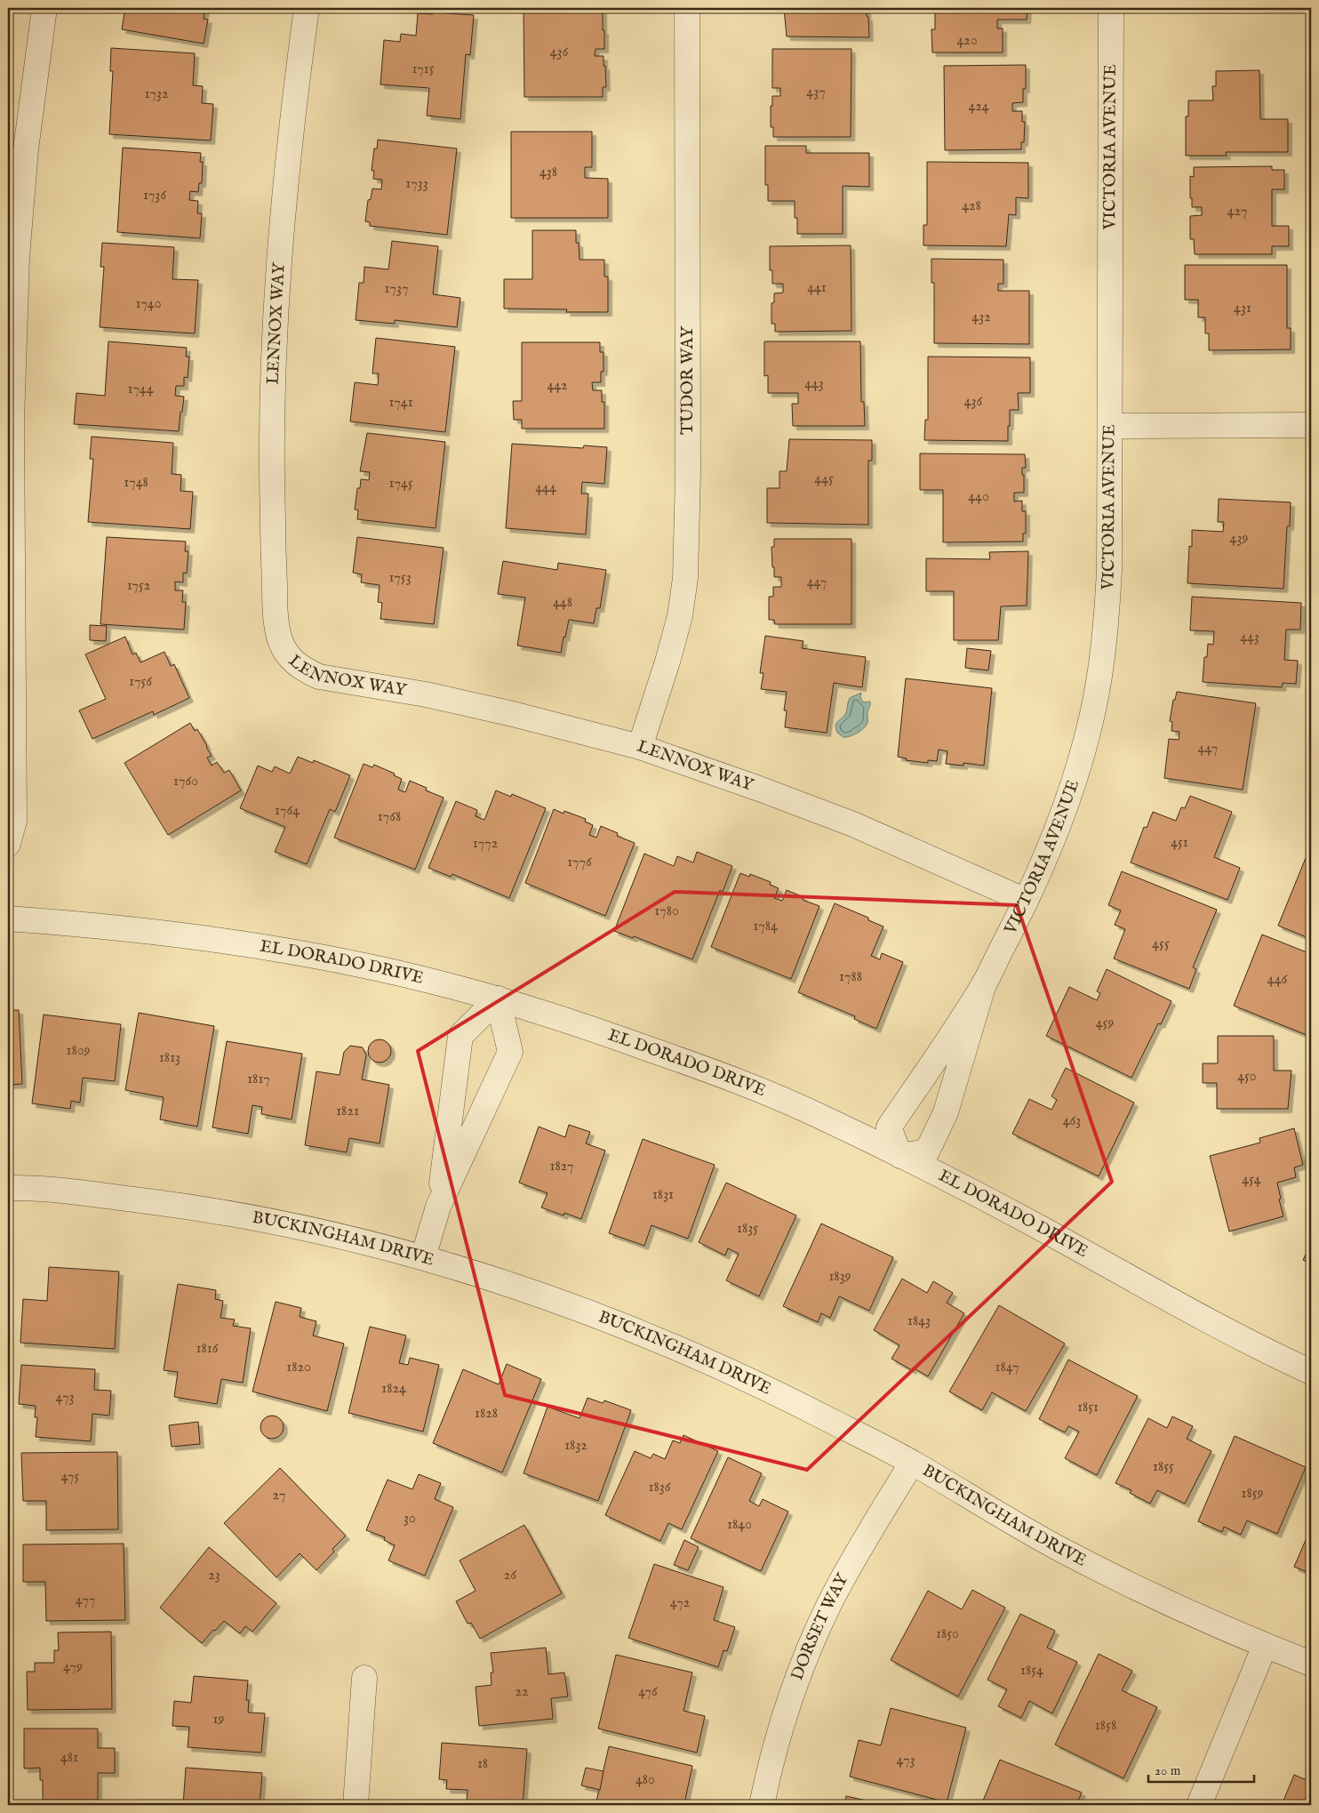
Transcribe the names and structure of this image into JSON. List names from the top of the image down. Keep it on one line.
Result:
{"streets":{"street":["VICTORIA AVENUE","LENNOX WAY","TUDOR WAY","EL DORADO DRIVE","BUCKINGHAM DRIVE","DORSET WAY"]},"crossings":[["VICTORIA AVENUE","LENNOX WAY"],["VICTORIA AVENUE","EL DORADO DRIVE"],["LENNOX WAY","TUDOR WAY"],["BUCKINGHAM DRIVE","DORSET WAY"]],"house_numbers":["420","436","1715","437","1732","424","438","1733","1736","428","427","441","1737","1740","431","432","443","442","1744","436","1741","445","1748","1745","444","440","439","1753","447","1752","448","443","1756","447","1760","1764","1768","451","1772","1776","1780","1784","455","1788","446","459","1809","1813","450","1817","1821","463","1827","454","1831","1835","1839","1843","1816","1820","1847","1824","473","1851","1828","1832","1855","475","1836","1859","27","30","1840","23","26","477","472","1850","479","1854","22","476","19","1858","481","473","18","480"],"scale_bar":"20 m"}
